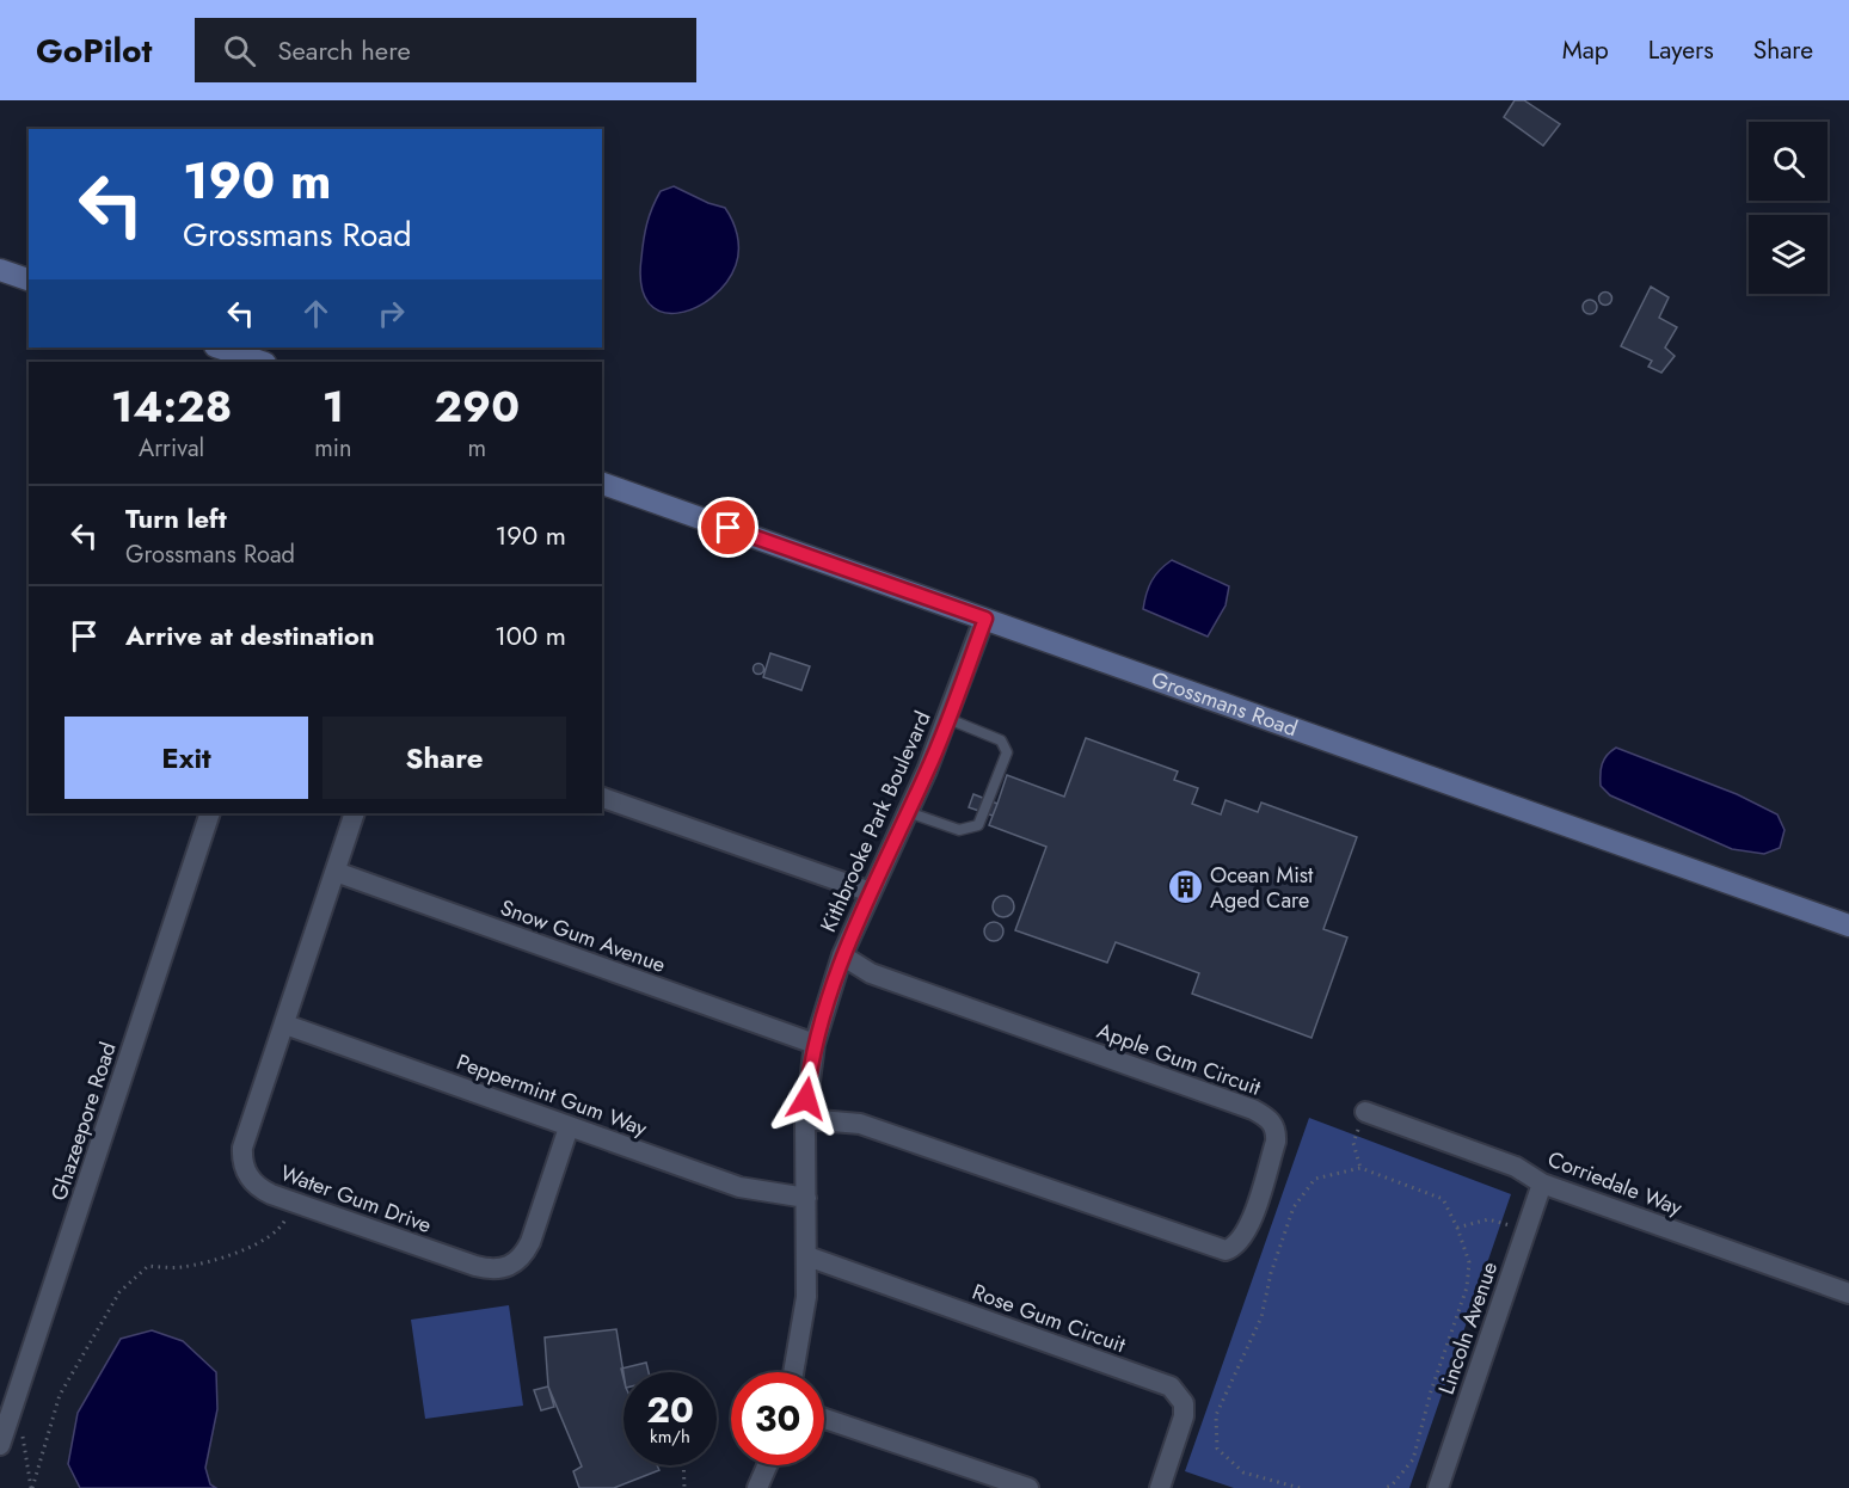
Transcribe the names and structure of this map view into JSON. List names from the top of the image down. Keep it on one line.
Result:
{"streets":{"street":["Grossmans Road","Kithbrooke Park Boulevard","Snow Gum Avenue","Apple Gum Circuit","Peppermint Gum Way","Ghazeepore Road","Corriedale Way","Water Gum Drive","Rose Gum Circuit","Lincoln Avenue"]},"crossings":[["Grossmans Road","Kithbrooke Park Boulevard"],["Kithbrooke Park Boulevard","Snow Gum Avenue"],["Kithbrooke Park Boulevard","Apple Gum Circuit"],["Kithbrooke Park Boulevard","Peppermint Gum Way"],["Kithbrooke Park Boulevard","Rose Gum Circuit"],["Snow Gum Avenue","Water Gum Drive"],["Peppermint Gum Way","Water Gum Drive"],["Corriedale Way","Lincoln Avenue"]],"places":{"building":["Ocean Mist Aged Care"]},"page":{"header":"GoPilot","search":"Search here","nav":["Map","Layers","Share"],"turn":["190 m","Grossmans Road"],"eta":["14:28","Arrival","1","min","290","m"],"list":[{"name":"Turn left","note":"Grossmans Road","value":"190 m"},{"name":"Arrive at destination","value":"100 m"}],"buttons":["Exit","Share"],"speed":"20 km/h","limit":"30"}}
